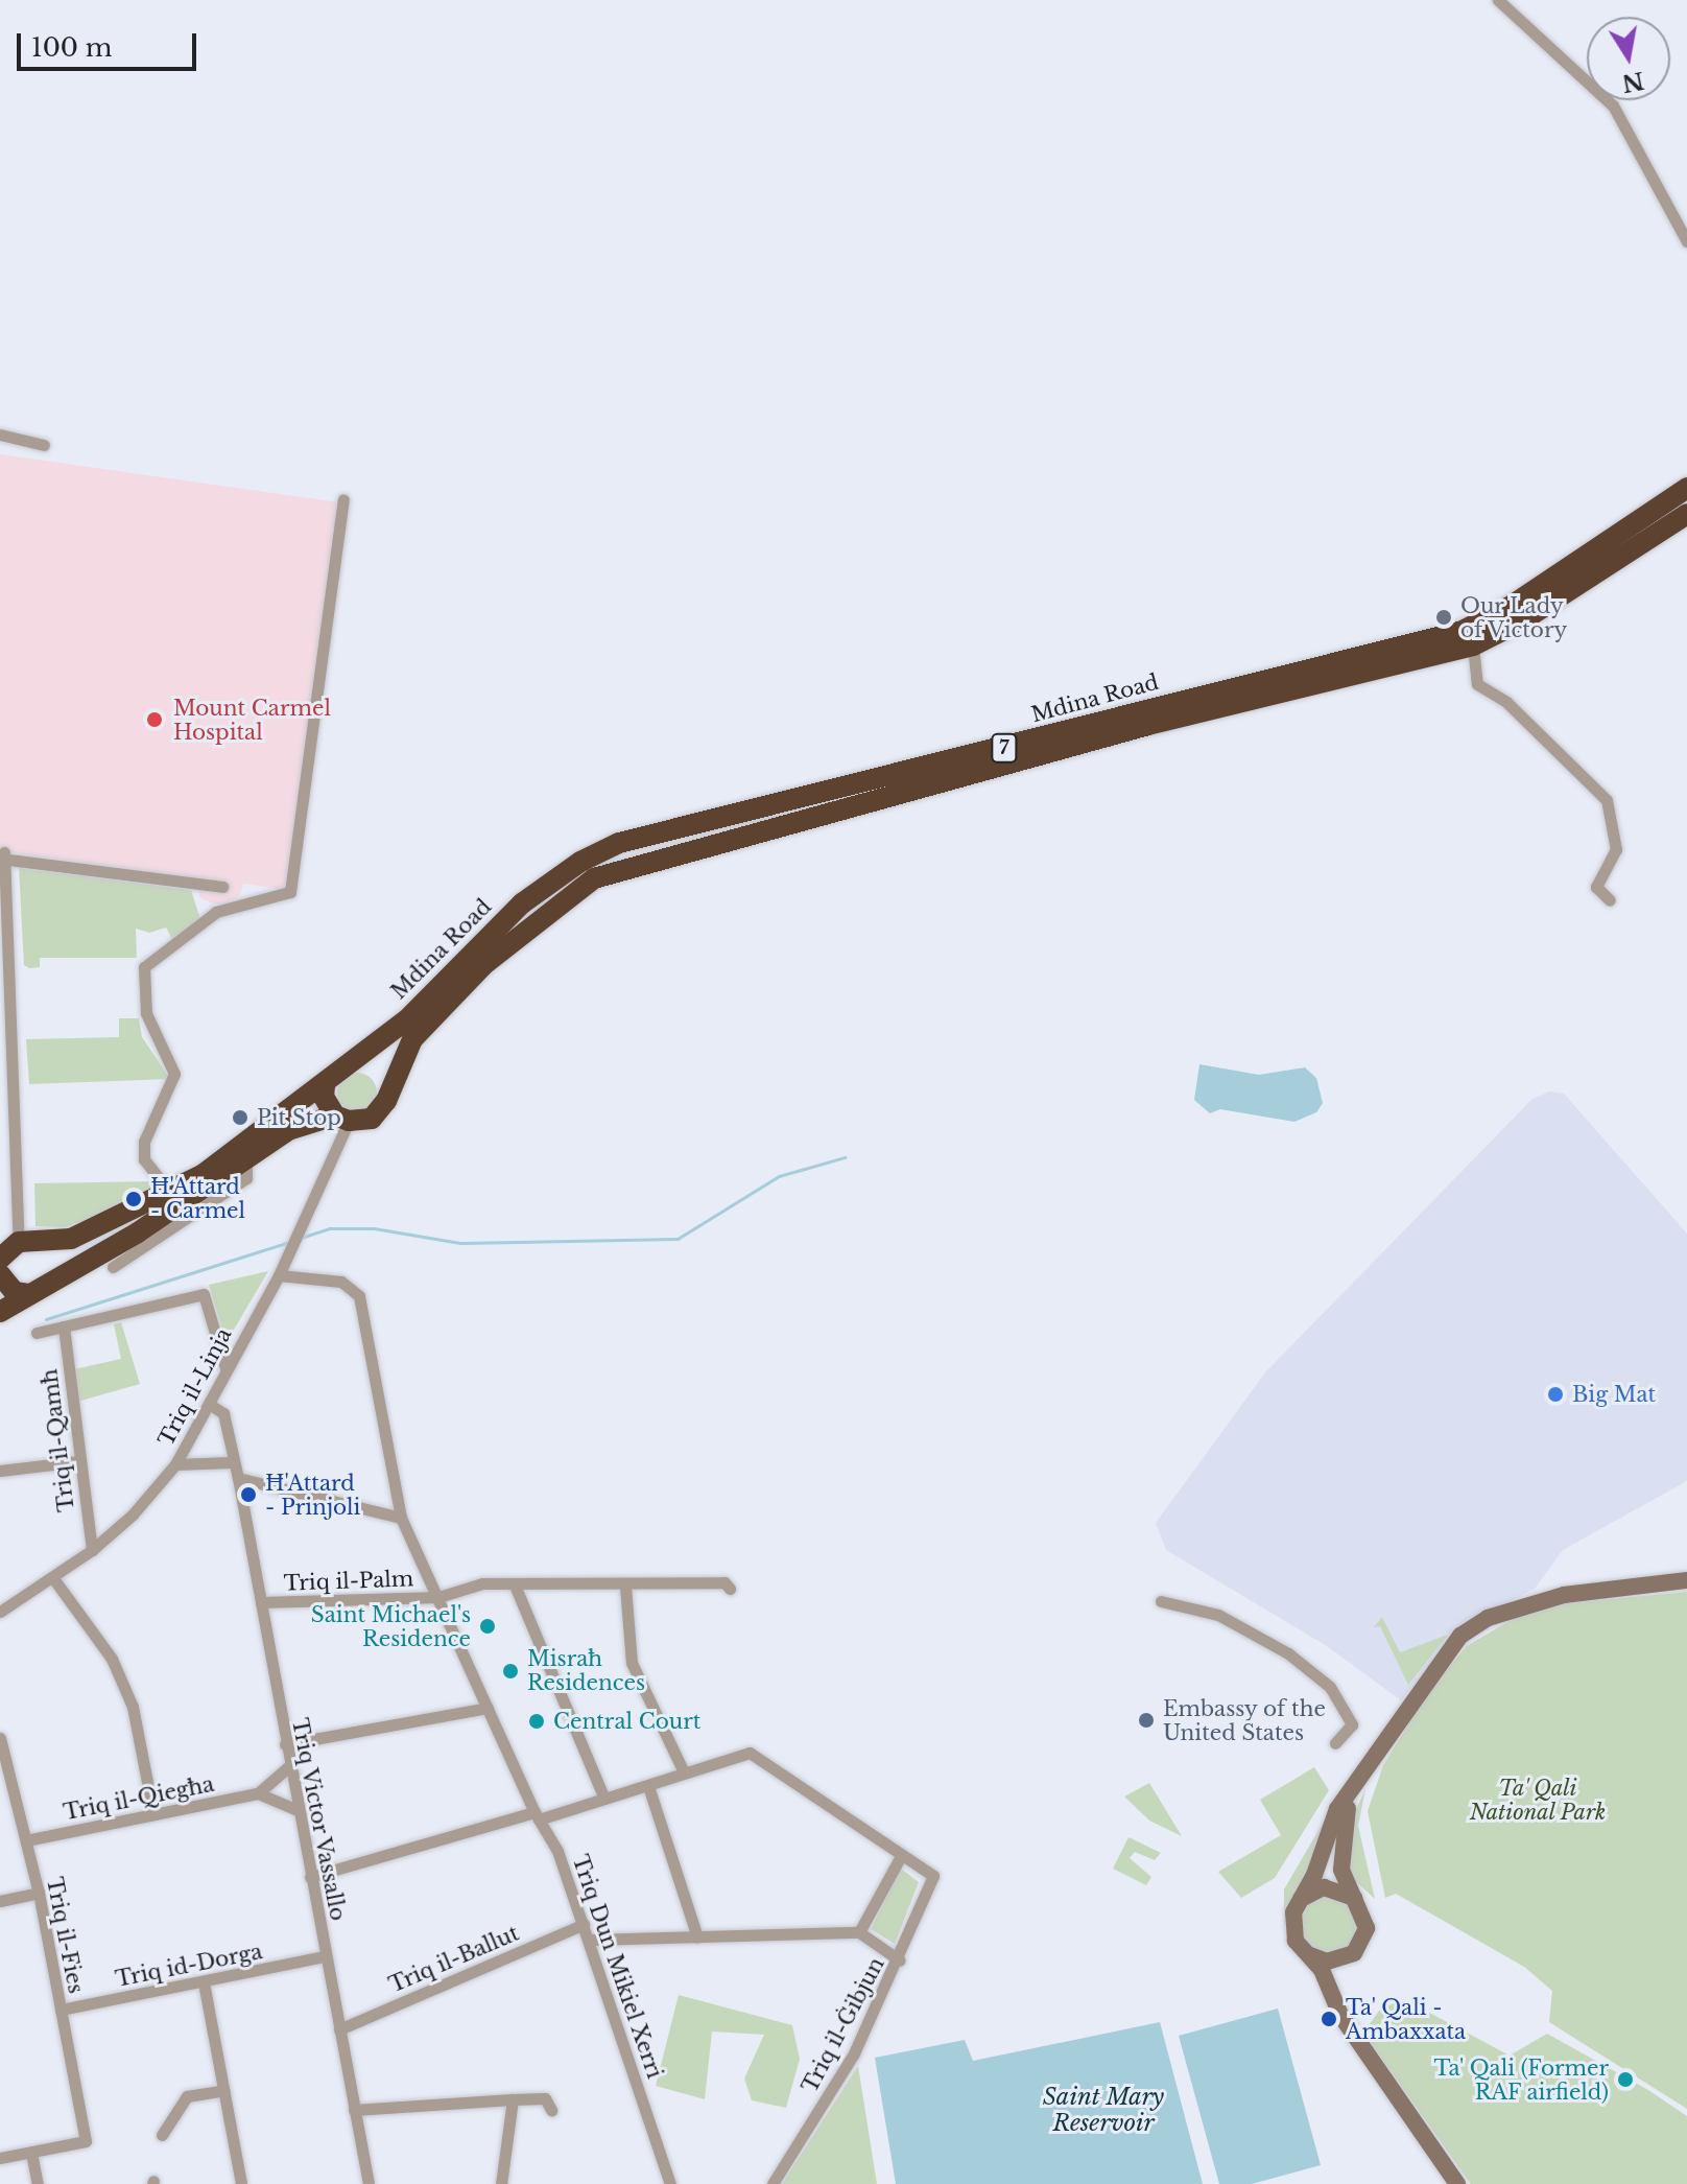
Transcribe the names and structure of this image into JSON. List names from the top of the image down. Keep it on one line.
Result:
{"streets":{"highway":["Mdina Road","7"],"street":["Triq il-Linja","Triq il-Qamħ","Triq il-Palm","Triq il-Qiegħa","Triq Victor Vassallo","Triq il-Fies","Triq il-Ballut","Triq id-Dorga","Triq Dun Mikiel Xerri","Triq il-Ġibjun"]},"crossings":[["Mdina Road","Triq il-Linja"],["Triq il-Linja","Triq il-Qamħ"],["Triq il-Linja","Triq Victor Vassallo"],["Triq il-Linja","Triq Dun Mikiel Xerri"],["Triq il-Palm","Triq Victor Vassallo"],["Triq il-Palm","Triq Dun Mikiel Xerri"],["Triq il-Qiegħa","Triq Victor Vassallo"],["Triq il-Qiegħa","Triq il-Fies"],["Triq Victor Vassallo","Triq il-Ballut"],["Triq Victor Vassallo","Triq id-Dorga"],["Triq il-Fies","Triq id-Dorga"],["Triq il-Ballut","Triq Dun Mikiel Xerri"]],"water":["Saint Mary Reservoir"],"parks":["Ta' Qali National Park"],"places":["Our Lady of Victory","Mount Carmel Hospital","Pit Stop","Ħ'Attard - Carmel","Big Mat","Ħ'Attard - Prinjoli","Saint Michael's Residence","Misraħ Residences","Embassy of the United States","Central Court","Ta' Qali - Ambaxxata","Ta' Qali (Former RAF airfield)"],"scale_bar":"100 m","north":"bottom"}
